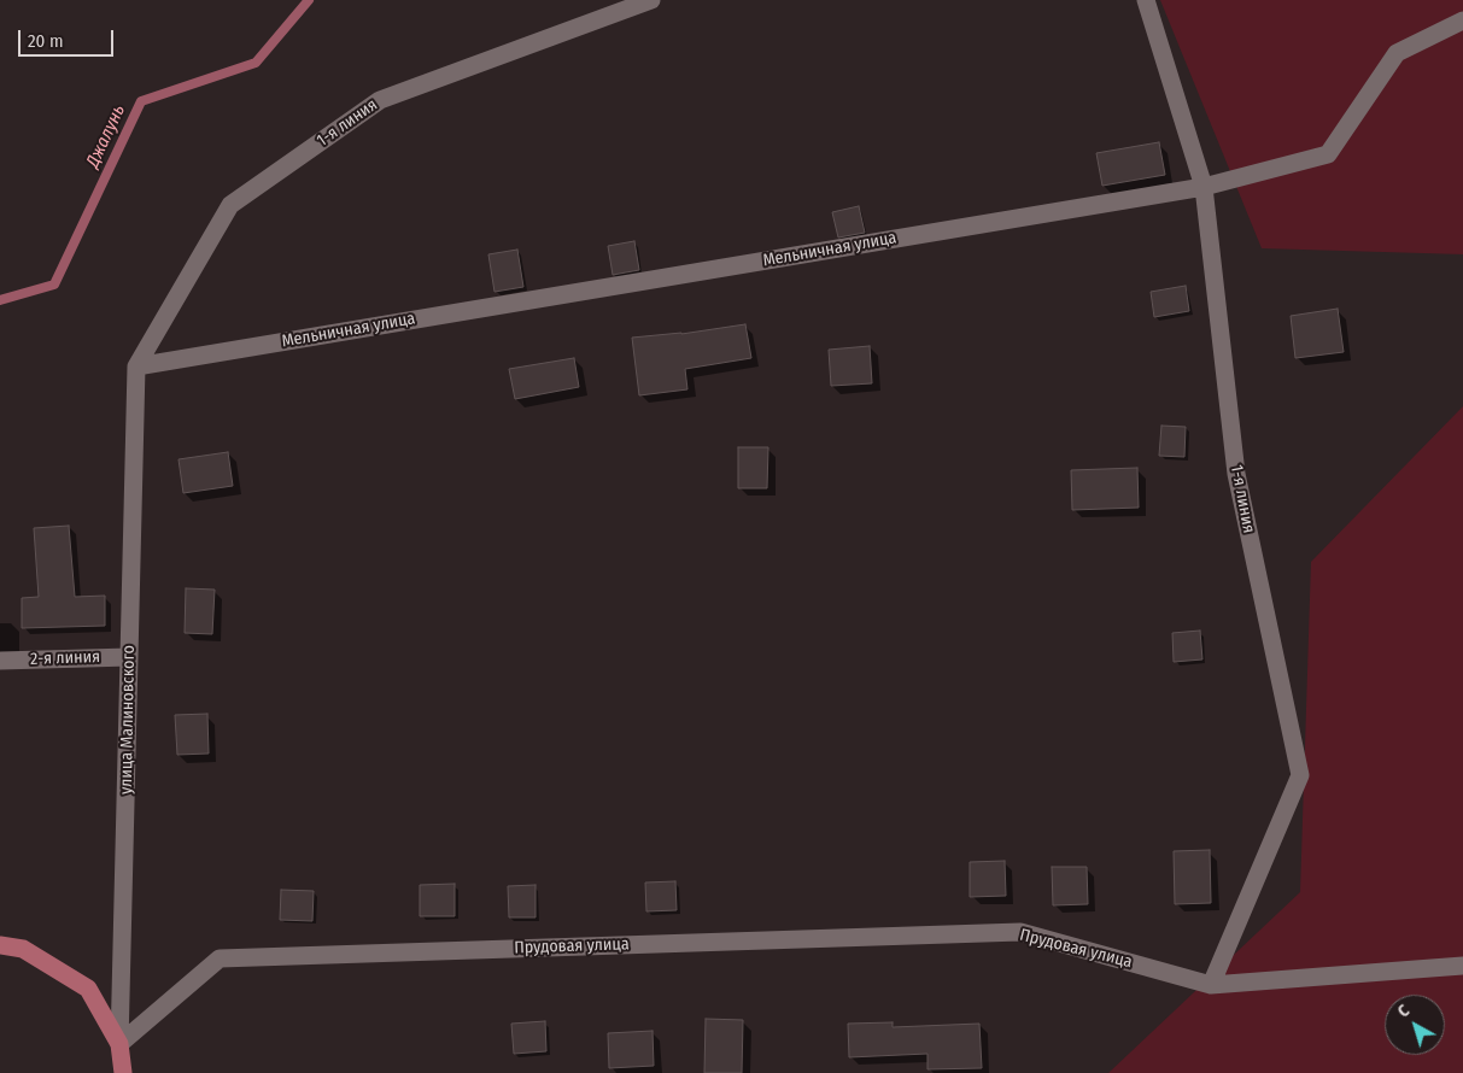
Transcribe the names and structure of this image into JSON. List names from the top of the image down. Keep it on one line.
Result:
{"streets":{"main road":["улица Малиновского"],"street":["1-я линия","Мельничная улица","2-я линия","Прудовая улица"]},"crossings":[["1-я линия","Мельничная улица"],["1-я линия","улица Малиновского"],["1-я линия","Прудовая улица"],["Мельничная улица","улица Малиновского"],["2-я линия","улица Малиновского"],["улица Малиновского","Прудовая улица"]],"water":["Джалунь"],"scale_bar":"20 m","north":"top left"}
